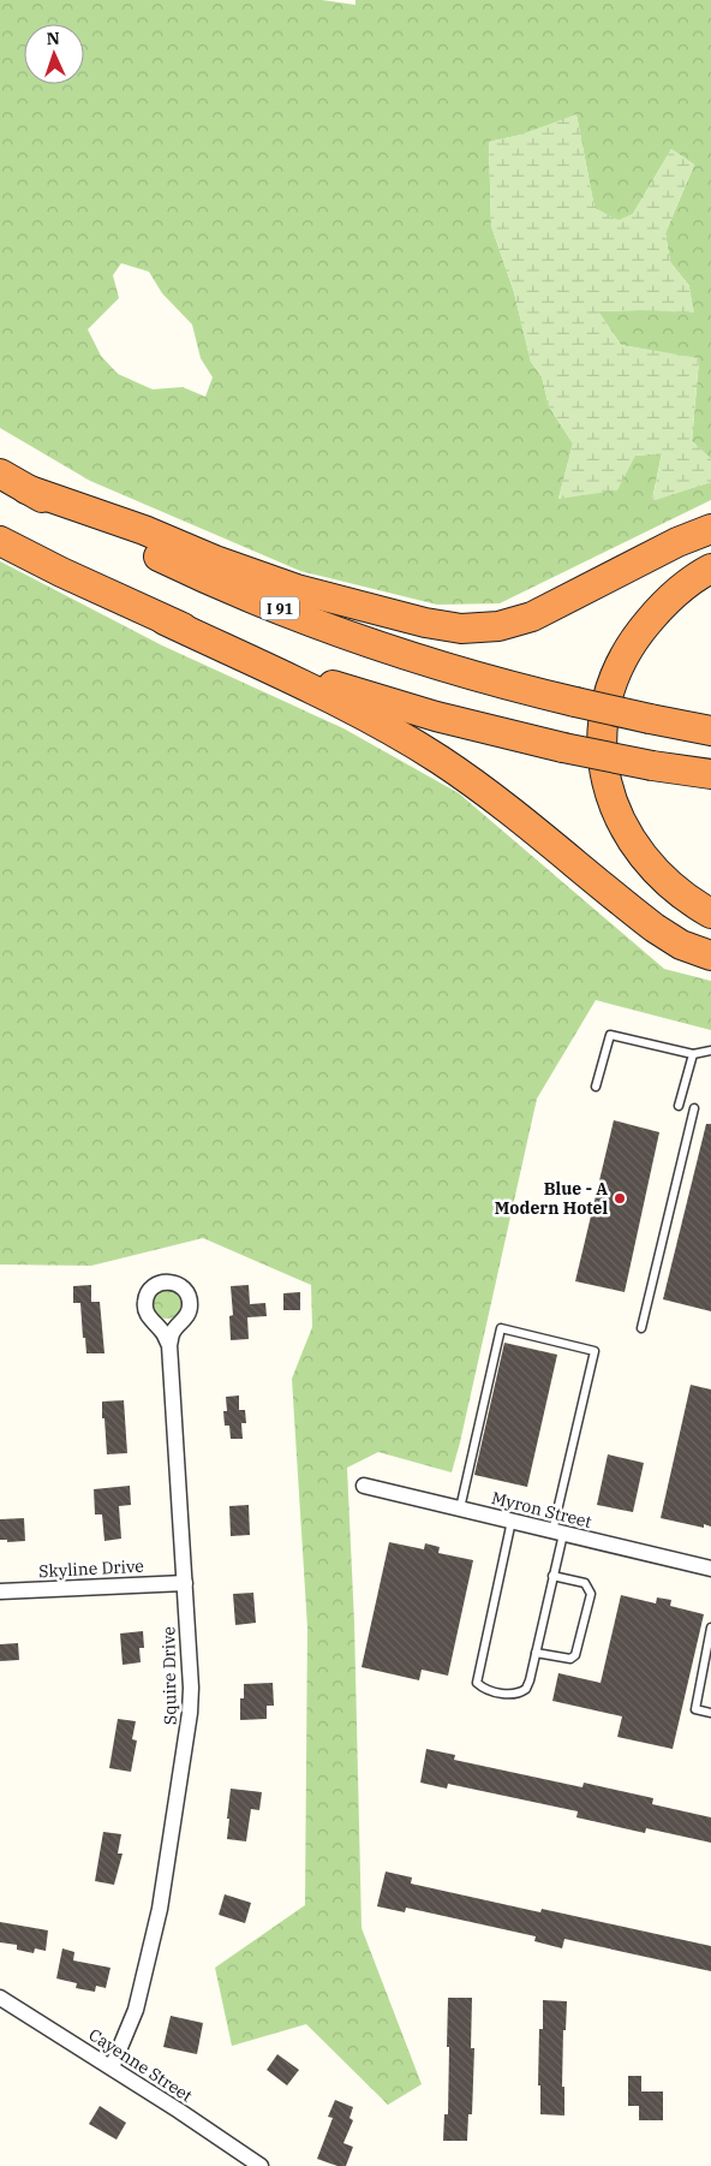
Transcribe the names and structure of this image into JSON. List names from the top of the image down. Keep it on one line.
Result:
{"streets":{"highway":["I 91"],"street":["Myron Street","Skyline Drive","Squire Drive","Cayenne Street"]},"crossings":[["Skyline Drive","Squire Drive"],["Squire Drive","Cayenne Street"]],"places":["Blue - A Modern Hotel"],"north":"top"}
